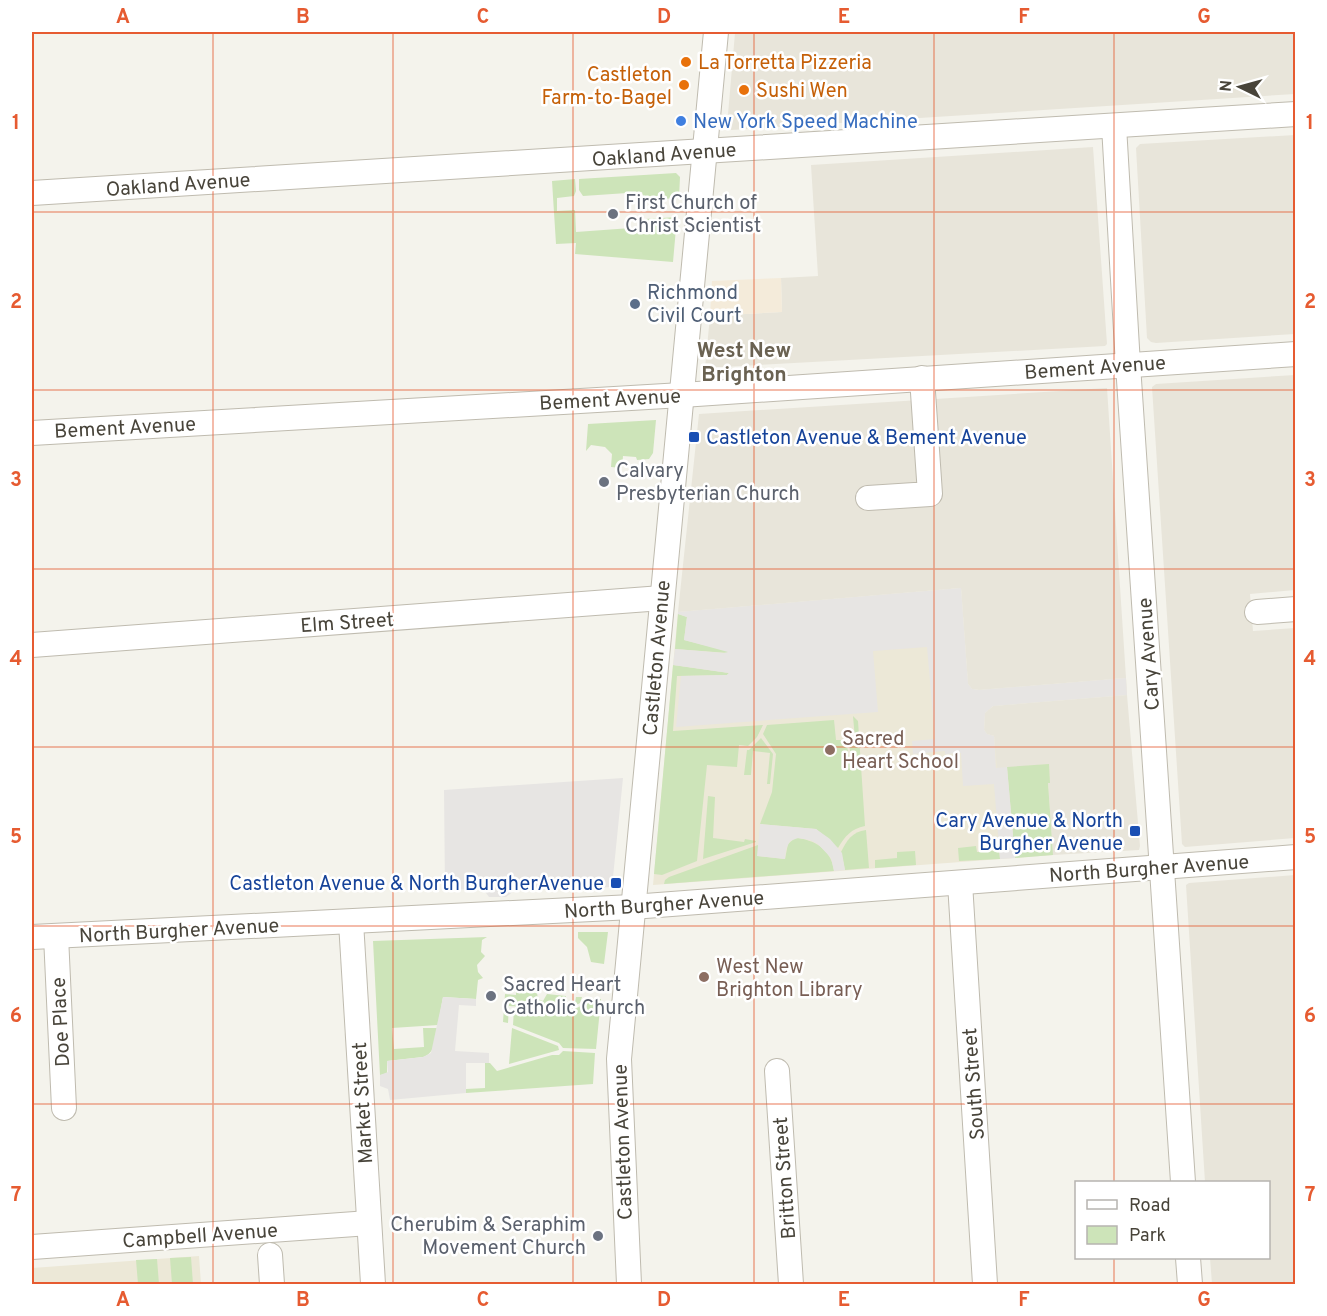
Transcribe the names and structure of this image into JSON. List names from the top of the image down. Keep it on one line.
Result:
{"streets":{"street":["Oakland Avenue","Bement Avenue","Elm Street","Cary Avenue","Castleton Avenue","North Burgher Avenue","Doe Place","South Street","Market Street","Britton Street","Campbell Avenue"]},"crossings":[["Oakland Avenue","Cary Avenue"],["Oakland Avenue","Castleton Avenue"],["Bement Avenue","Cary Avenue"],["Bement Avenue","Castleton Avenue"],["Elm Street","Castleton Avenue"],["Cary Avenue","North Burgher Avenue"],["Castleton Avenue","North Burgher Avenue"],["North Burgher Avenue","Doe Place"],["North Burgher Avenue","South Street"],["North Burgher Avenue","Market Street"],["Market Street","Campbell Avenue"]],"districts":["West New Brighton"],"places":{"other":["La Torretta Pizzeria","Castleton Farm-to-Bagel","Sushi Wen","New York Speed Machine","First Church of Christ Scientist","Richmond Civil Court","Calvary Presbyterian Church","Sacred Heart School","West New Brighton Library","Sacred Heart Catholic Church","Cherubim & Seraphim Movement Church"],"transit":["Castleton Avenue & Bement Avenue","Cary Avenue & North Burgher Avenue","Castleton Avenue & North BurgherAvenue"]},"legend":["Road","Park"],"north":"left","grid":{"columns":["A","B","C","D","E","F","G"],"rows":["1","2","3","4","5","6","7"]}}
